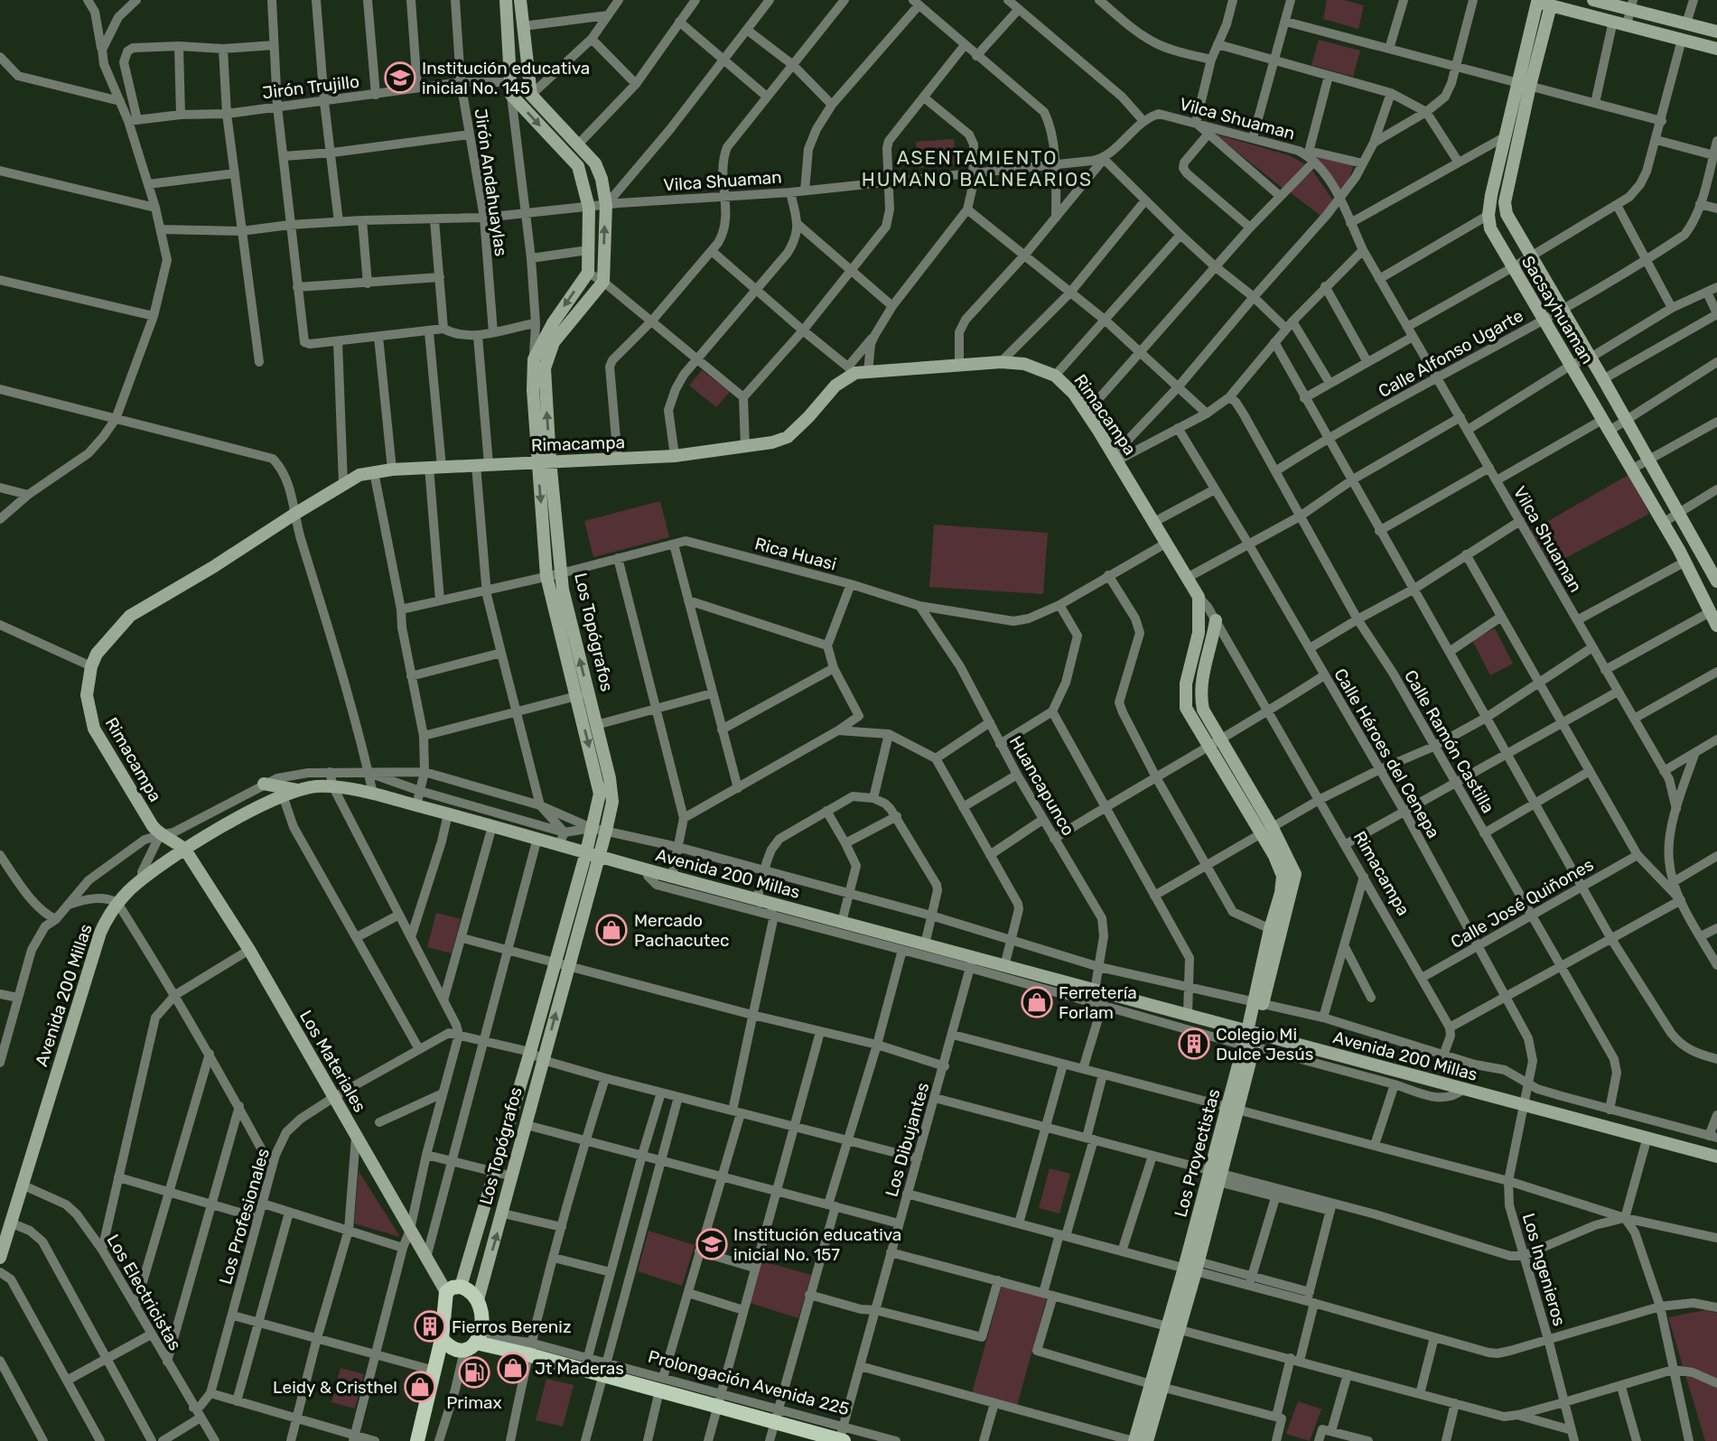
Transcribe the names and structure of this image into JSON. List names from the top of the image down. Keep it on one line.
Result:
{"streets":{"main road":["Sacsayhuaman","Rimacampa","Los Topógrafos","Avenida 200 Millas","Los Materiales","Los Proyectistas","Prolongación Avenida 225"],"street":["Jirón Trujillo","Vilca Shuaman","Jirón Andahuaylas","Calle Alfonso Ugarte","Rica Huasi","Calle Ramón Castilla","Calle Héroes del Cenepa","Huancapunco","Calle José Quiñones","Los Dibujantes","Los Profesionales","Los Ingenieros","Los Electricistas"]},"crossings":[["Jirón Trujillo","Jirón Andahuaylas"],["Vilca Shuaman","Jirón Andahuaylas"],["Vilca Shuaman","Calle Alfonso Ugarte"],["Sacsayhuaman","Calle Alfonso Ugarte"],["Calle Alfonso Ugarte","Calle Ramón Castilla"],["Rimacampa","Rica Huasi"],["Rimacampa","Los Topógrafos"],["Rimacampa","Avenida 200 Millas"],["Rimacampa","Calle José Quiñones"],["Rimacampa","Los Materiales"],["Rimacampa","Los Proyectistas"],["Rica Huasi","Los Topógrafos"],["Rica Huasi","Huancapunco"],["Los Topógrafos","Avenida 200 Millas"],["Los Topógrafos","Los Materiales"],["Los Topógrafos","Prolongación Avenida 225"],["Calle Ramón Castilla","Calle José Quiñones"],["Calle Héroes del Cenepa","Avenida 200 Millas"],["Calle Héroes del Cenepa","Calle José Quiñones"],["Calle Héroes del Cenepa","Los Ingenieros"],["Huancapunco","Avenida 200 Millas"],["Avenida 200 Millas","Los Materiales"],["Avenida 200 Millas","Los Dibujantes"],["Avenida 200 Millas","Los Proyectistas"],["Avenida 200 Millas","Los Ingenieros"],["Avenida 200 Millas","Los Electricistas"],["Los Materiales","Los Profesionales"],["Los Materiales","Prolongación Avenida 225"],["Los Dibujantes","Prolongación Avenida 225"]],"districts":["ASENTAMIENTO HUMANO BALNEARIOS"],"places":{"school or university":["Institución educativa inicial No. 145","Institución educativa inicial No. 157"],"shop":["Mercado Pachacutec","Ferretería Forlam","Jt Maderas","Leidy & Cristhel"],"building":["Colegio Mi Dulce Jesús","Fierros Bereniz"],"fuel station":["Primax"]}}
